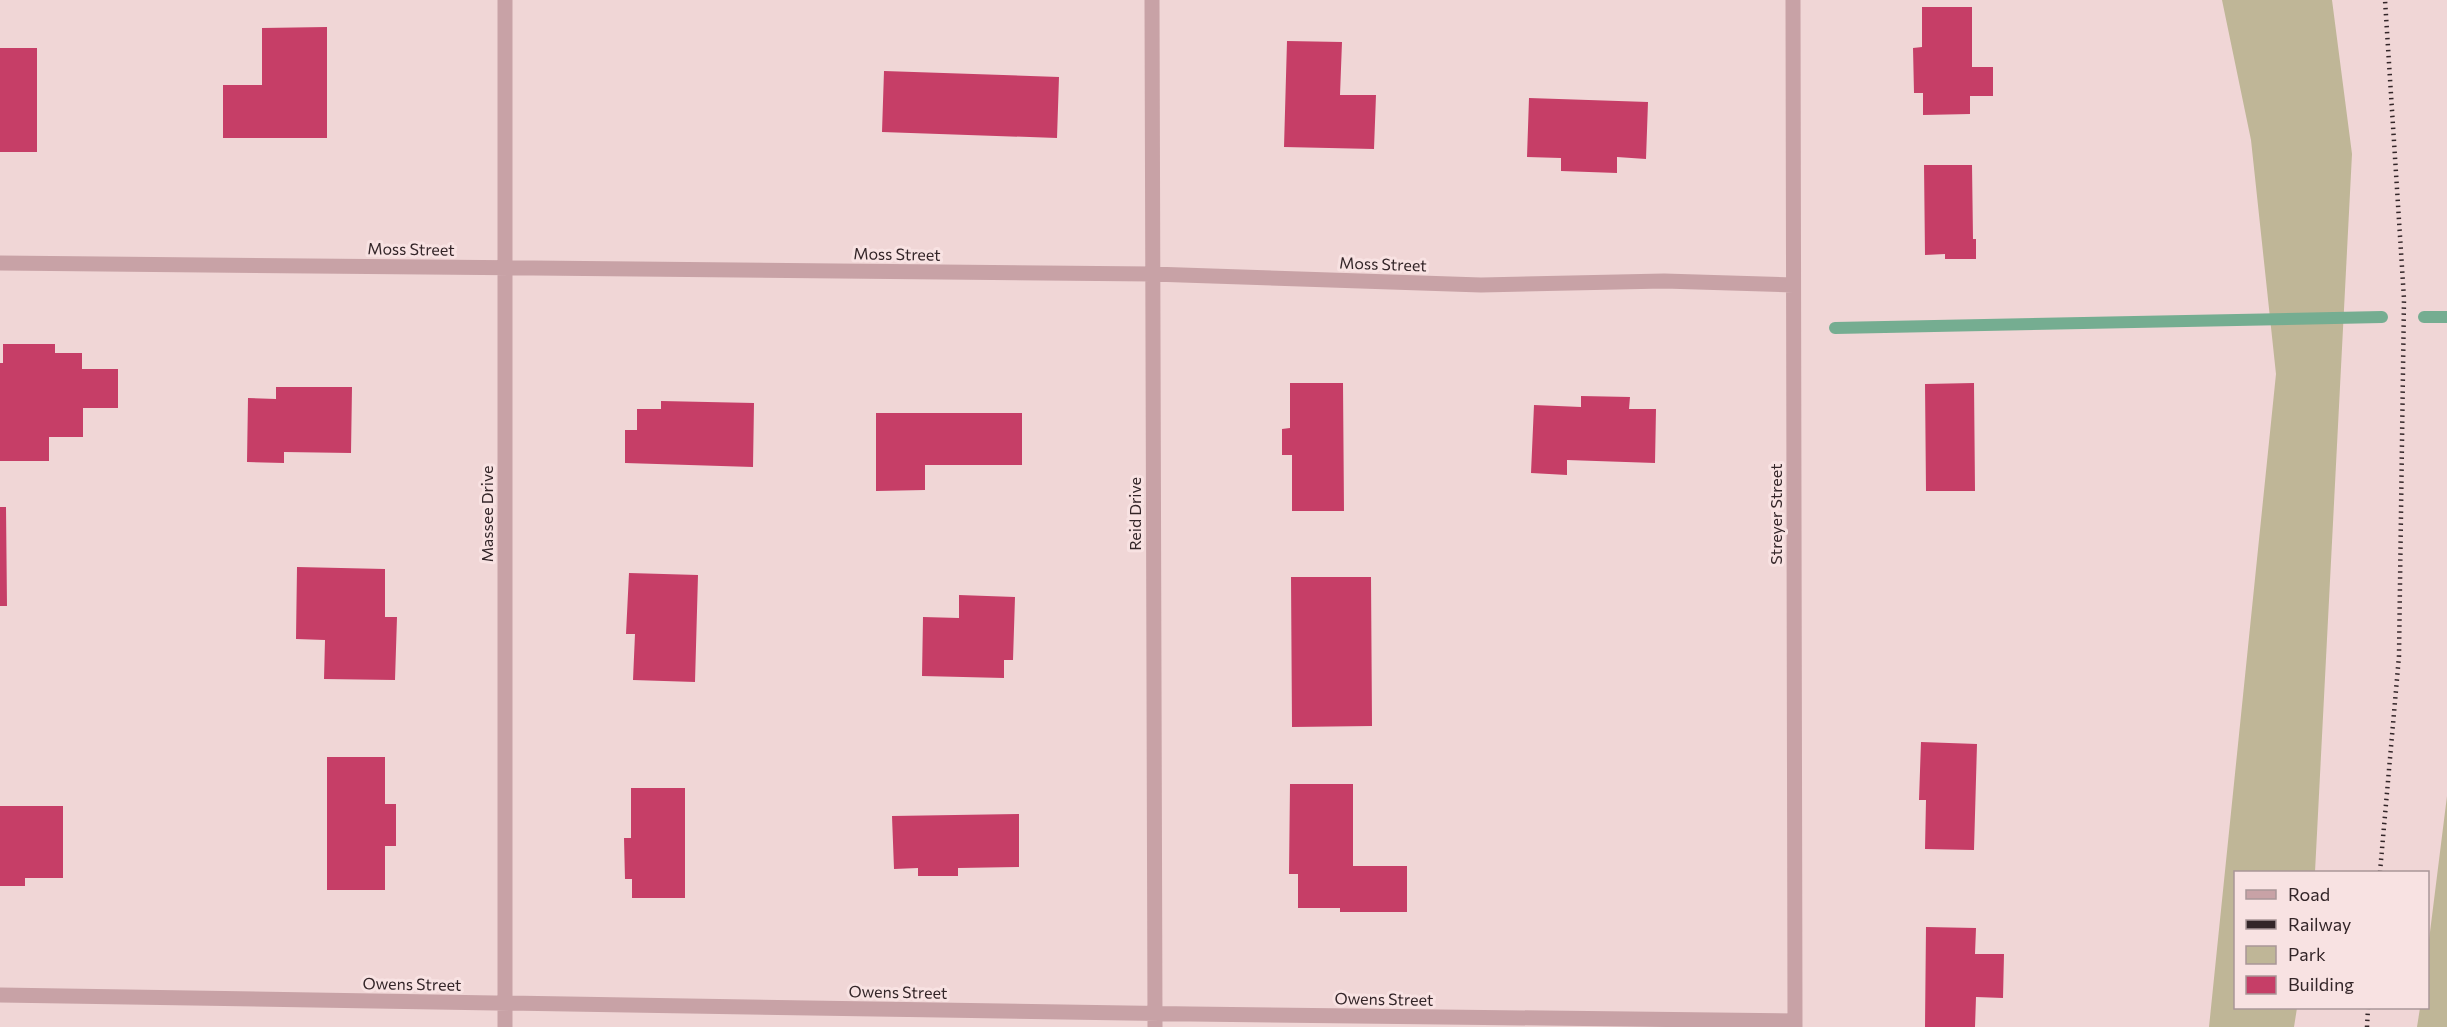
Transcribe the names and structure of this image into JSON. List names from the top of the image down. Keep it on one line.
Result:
{"streets":{"street":["Moss Street","Massee Drive","Reid Drive","Streyer Street","Owens Street"]},"crossings":[["Moss Street","Massee Drive"],["Moss Street","Reid Drive"],["Moss Street","Streyer Street"],["Massee Drive","Owens Street"],["Reid Drive","Owens Street"],["Streyer Street","Owens Street"]],"legend":["Road","Railway","Park","Building"]}
